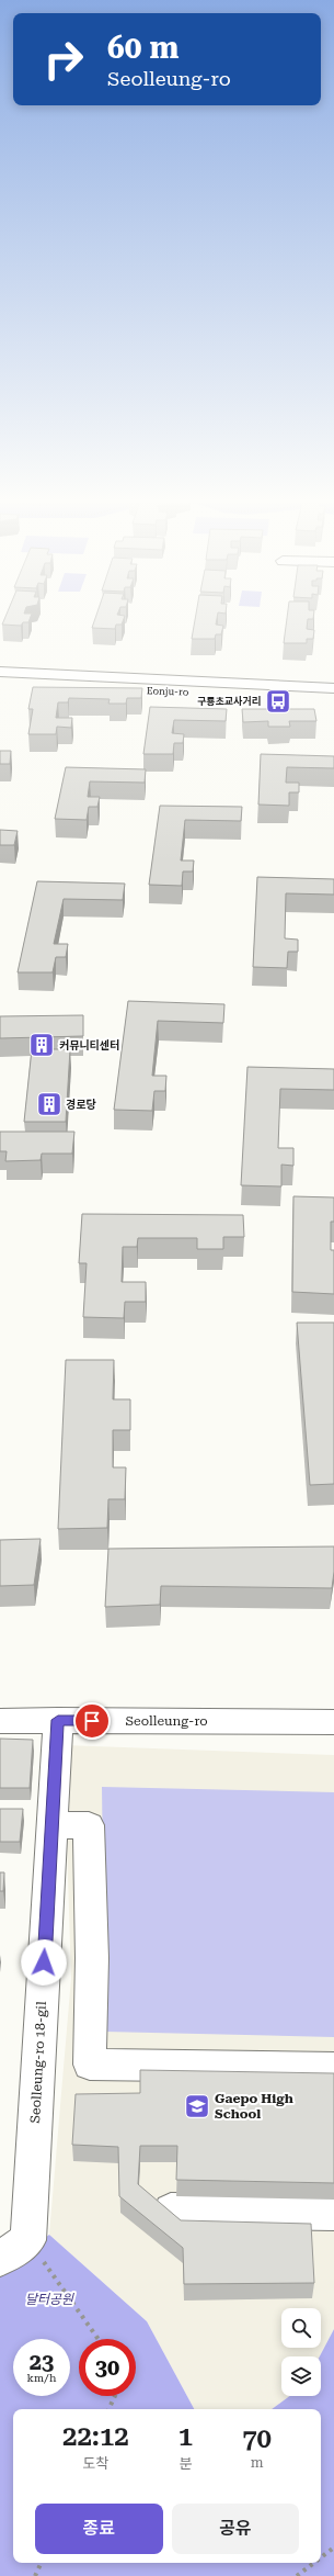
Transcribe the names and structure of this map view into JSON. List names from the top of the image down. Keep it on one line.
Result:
{"streets":{"main road":["Eonju-ro"],"street":["Seolleung-ro","Seolleung-ro 18-gil"]},"crossings":[["Seolleung-ro","Seolleung-ro 18-gil"]],"parks":["달터공원"],"places":{"bus stop":["구룡초교사거리"],"building":["커뮤니티센터","경로당"],"school or university":["Gaepo High School"]},"page":{"turn":["60 m","Seolleung-ro"],"speed":"23 km/h","limit":"30","eta":["22:12","도착","1","분","70","m"],"buttons":["종료","공유"]}}
